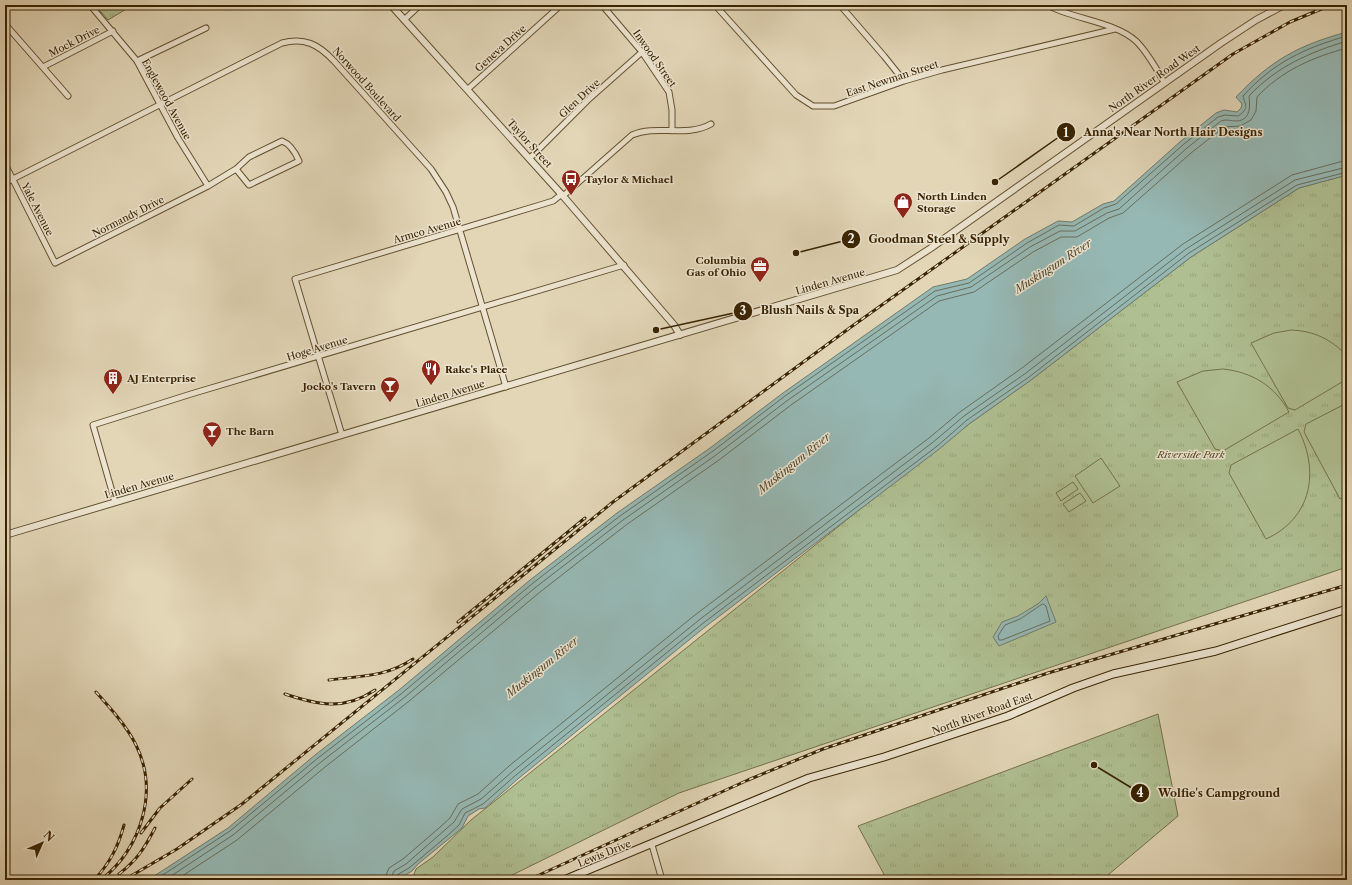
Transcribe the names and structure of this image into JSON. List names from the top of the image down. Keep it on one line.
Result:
{"streets":{"main road":["North River Road East","Lewis Drive"],"street":["Mock Drive","Geneva Drive","Inwood Street","East Newman Street","North River Road West","Norwood Boulevard","Glen Drive","Englewood Avenue","Taylor Street","Yale Avenue","Normandy Drive","Armco Avenue","Linden Avenue","Hoge Avenue"]},"crossings":[["Mock Drive","Englewood Avenue"],["Geneva Drive","Taylor Street"],["Inwood Street","Glen Drive"],["Inwood Street","Armco Avenue"],["North River Road West","Linden Avenue"],["Norwood Boulevard","Englewood Avenue"],["Norwood Boulevard","Yale Avenue"],["Norwood Boulevard","Armco Avenue"],["Norwood Boulevard","Linden Avenue"],["Norwood Boulevard","Hoge Avenue"],["Glen Drive","Taylor Street"],["Englewood Avenue","Normandy Drive"],["Taylor Street","Armco Avenue"],["Taylor Street","Linden Avenue"],["Taylor Street","Hoge Avenue"],["Yale Avenue","Normandy Drive"],["Armco Avenue","Hoge Avenue"],["Linden Avenue","Hoge Avenue"],["North River Road East","Lewis Drive"]],"water":["Muskingum River"],"parks":["Riverside Park"],"places":{"other":["Anna's Near North Hair Designs","Goodman Steel & Supply","Blush Nails & Spa","Wolfie's Campground"],"bus stop":["Taylor & Michael"],"shop":["North Linden Storage"],"office":["Columbia Gas of Ohio"],"restaurant":["Rake's Place"],"building":["AJ Enterprise"],"bar":["Jocko's Tavern","The Barn"]},"north":"top right"}
